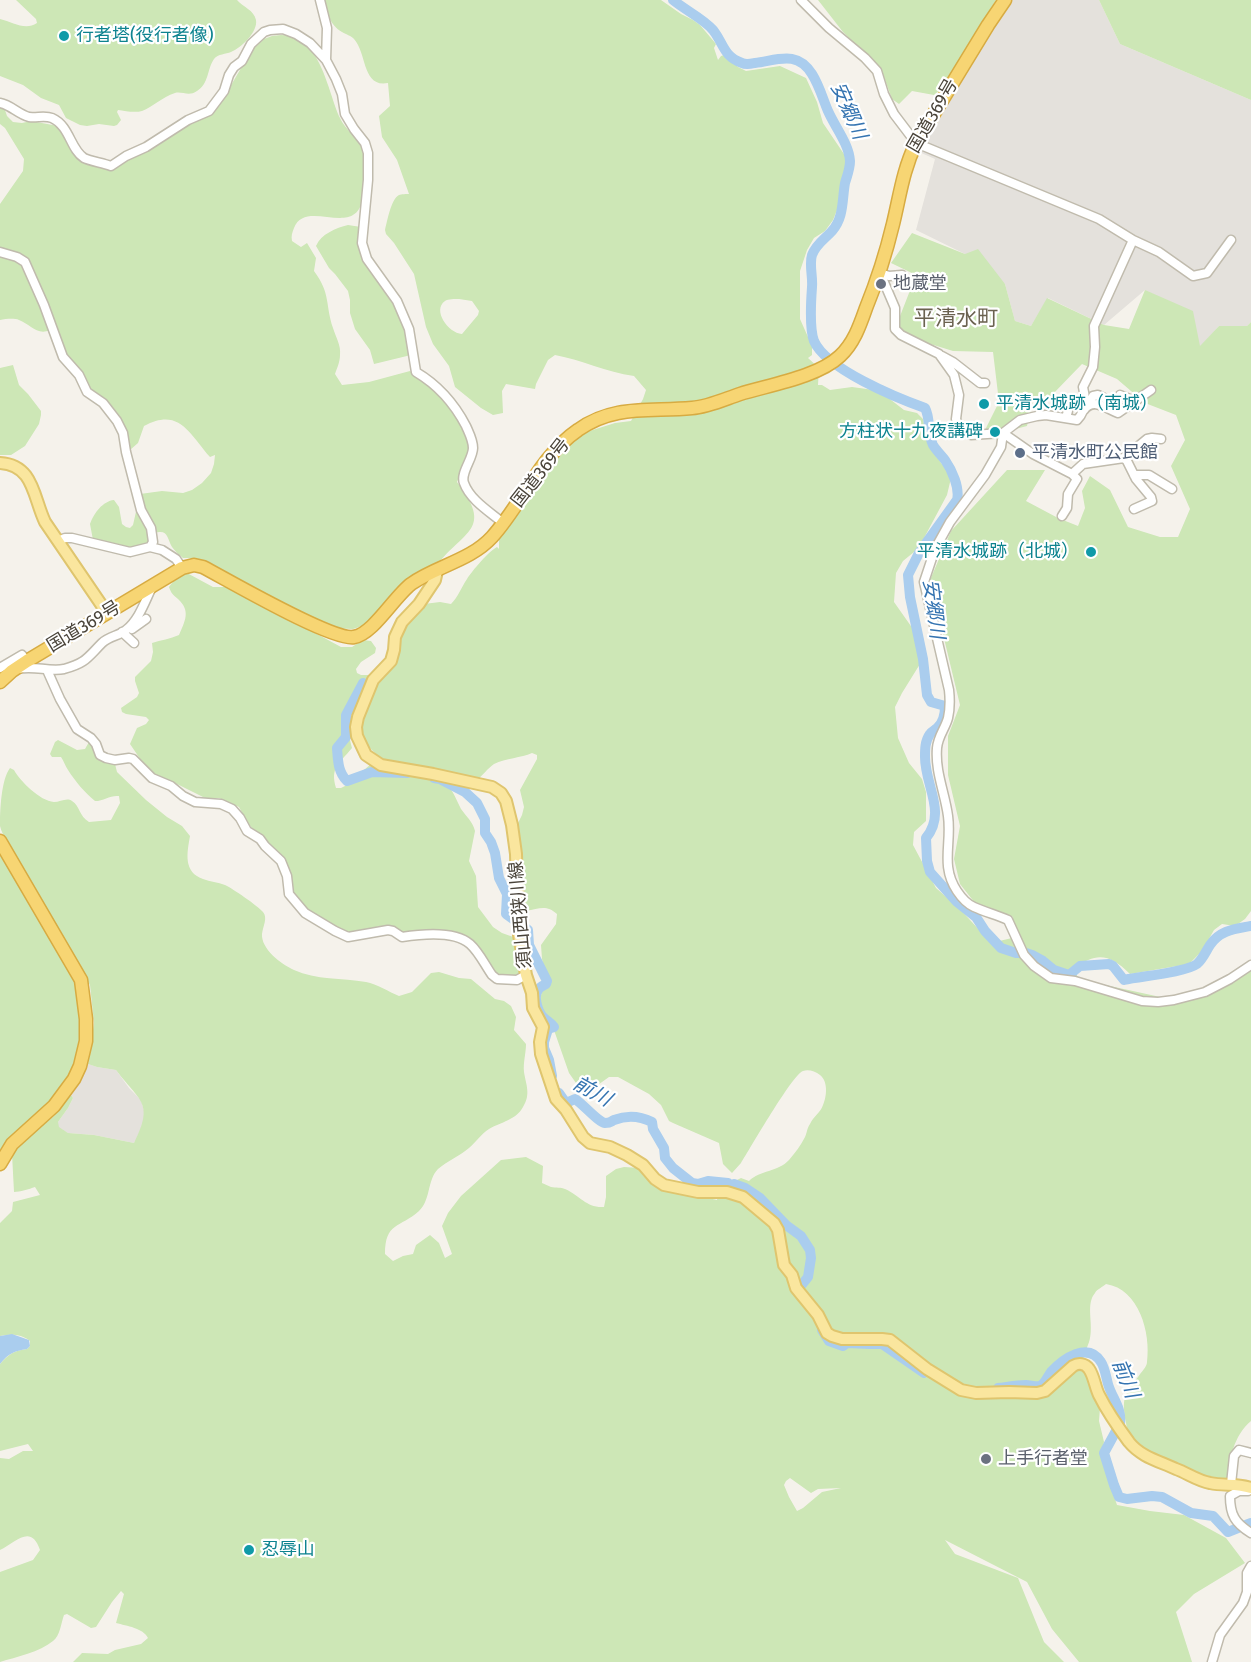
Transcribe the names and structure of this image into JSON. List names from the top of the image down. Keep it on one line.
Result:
{"streets":{"highway":["国道369号"],"main road":["須山西狭川線"]},"crossings":[["国道369号","須山西狭川線"]],"districts":["平清水町"],"water":["安郷川","前川"],"places":["行者塔(役行者像)","地蔵堂","平清水城跡（南城）","方柱状十九夜講碑","平清水町公民館","平清水城跡（北城）","上手行者堂","忍辱山"]}
